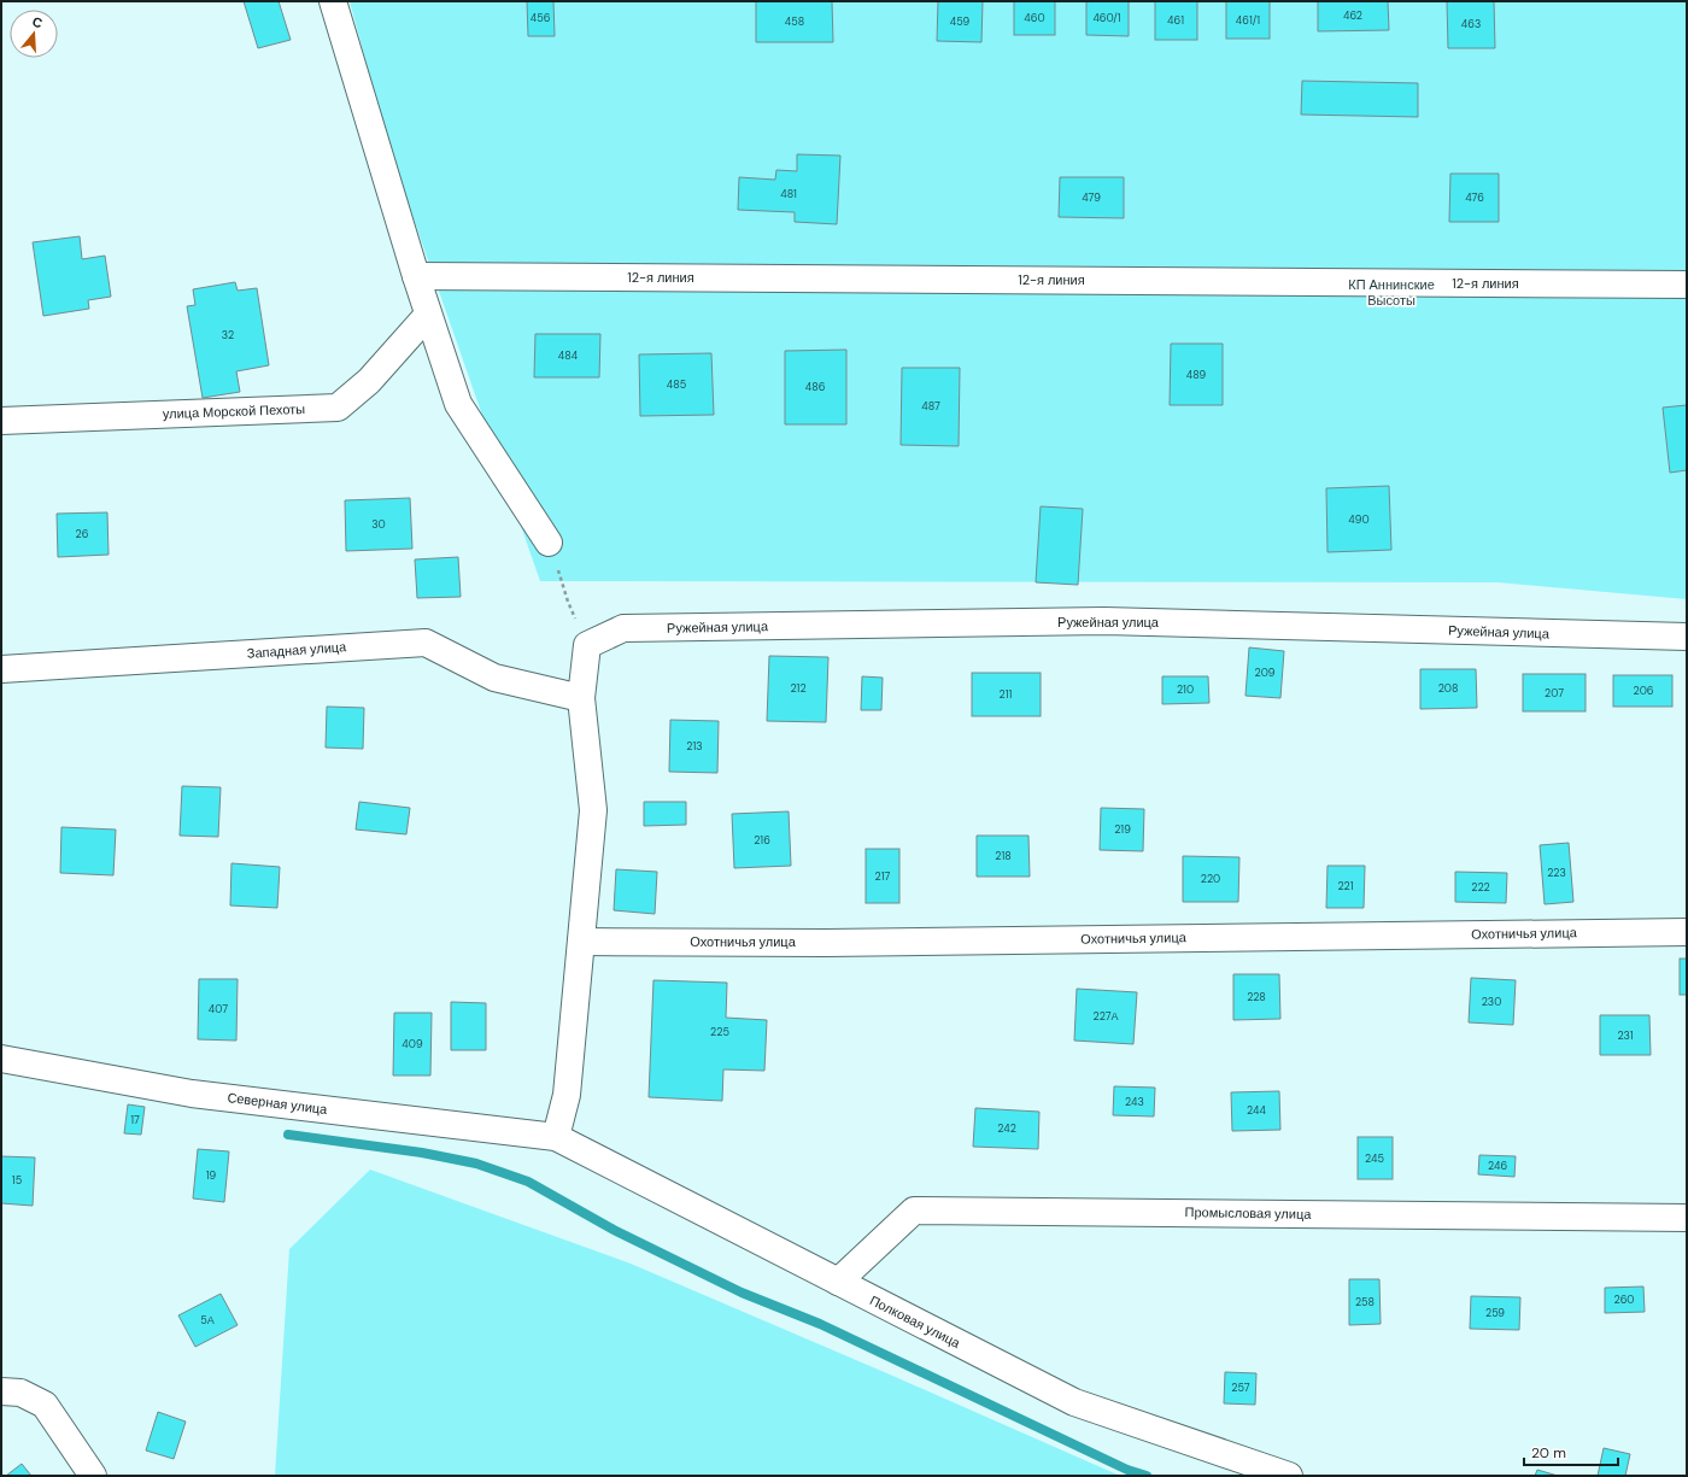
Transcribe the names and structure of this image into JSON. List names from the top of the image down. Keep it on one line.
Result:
{"streets":{"street":["12-я линия","улица Морской Пехоты","Ружейная улица","Западная улица","Охотничья улица","Северная улица","Промысловая улица","Полковая улица"]},"crossings":[["Северная улица","Полковая улица"],["Промысловая улица","Полковая улица"]],"parks":["КП Аннинские Высоты"],"house_numbers":["462","456","460","460/1","461","461/1","458","459","463","481","479","476","32","484","489","485","486","487","490","30","26","209","212","208","210","206","207","211","213","219","216","218","223","217","220","221","222","228","230","407","227А","225","231","409","243","244","17","242","245","246","19","15","260","258","259","5А","257"],"scale_bar":"20 m","north":"top"}
